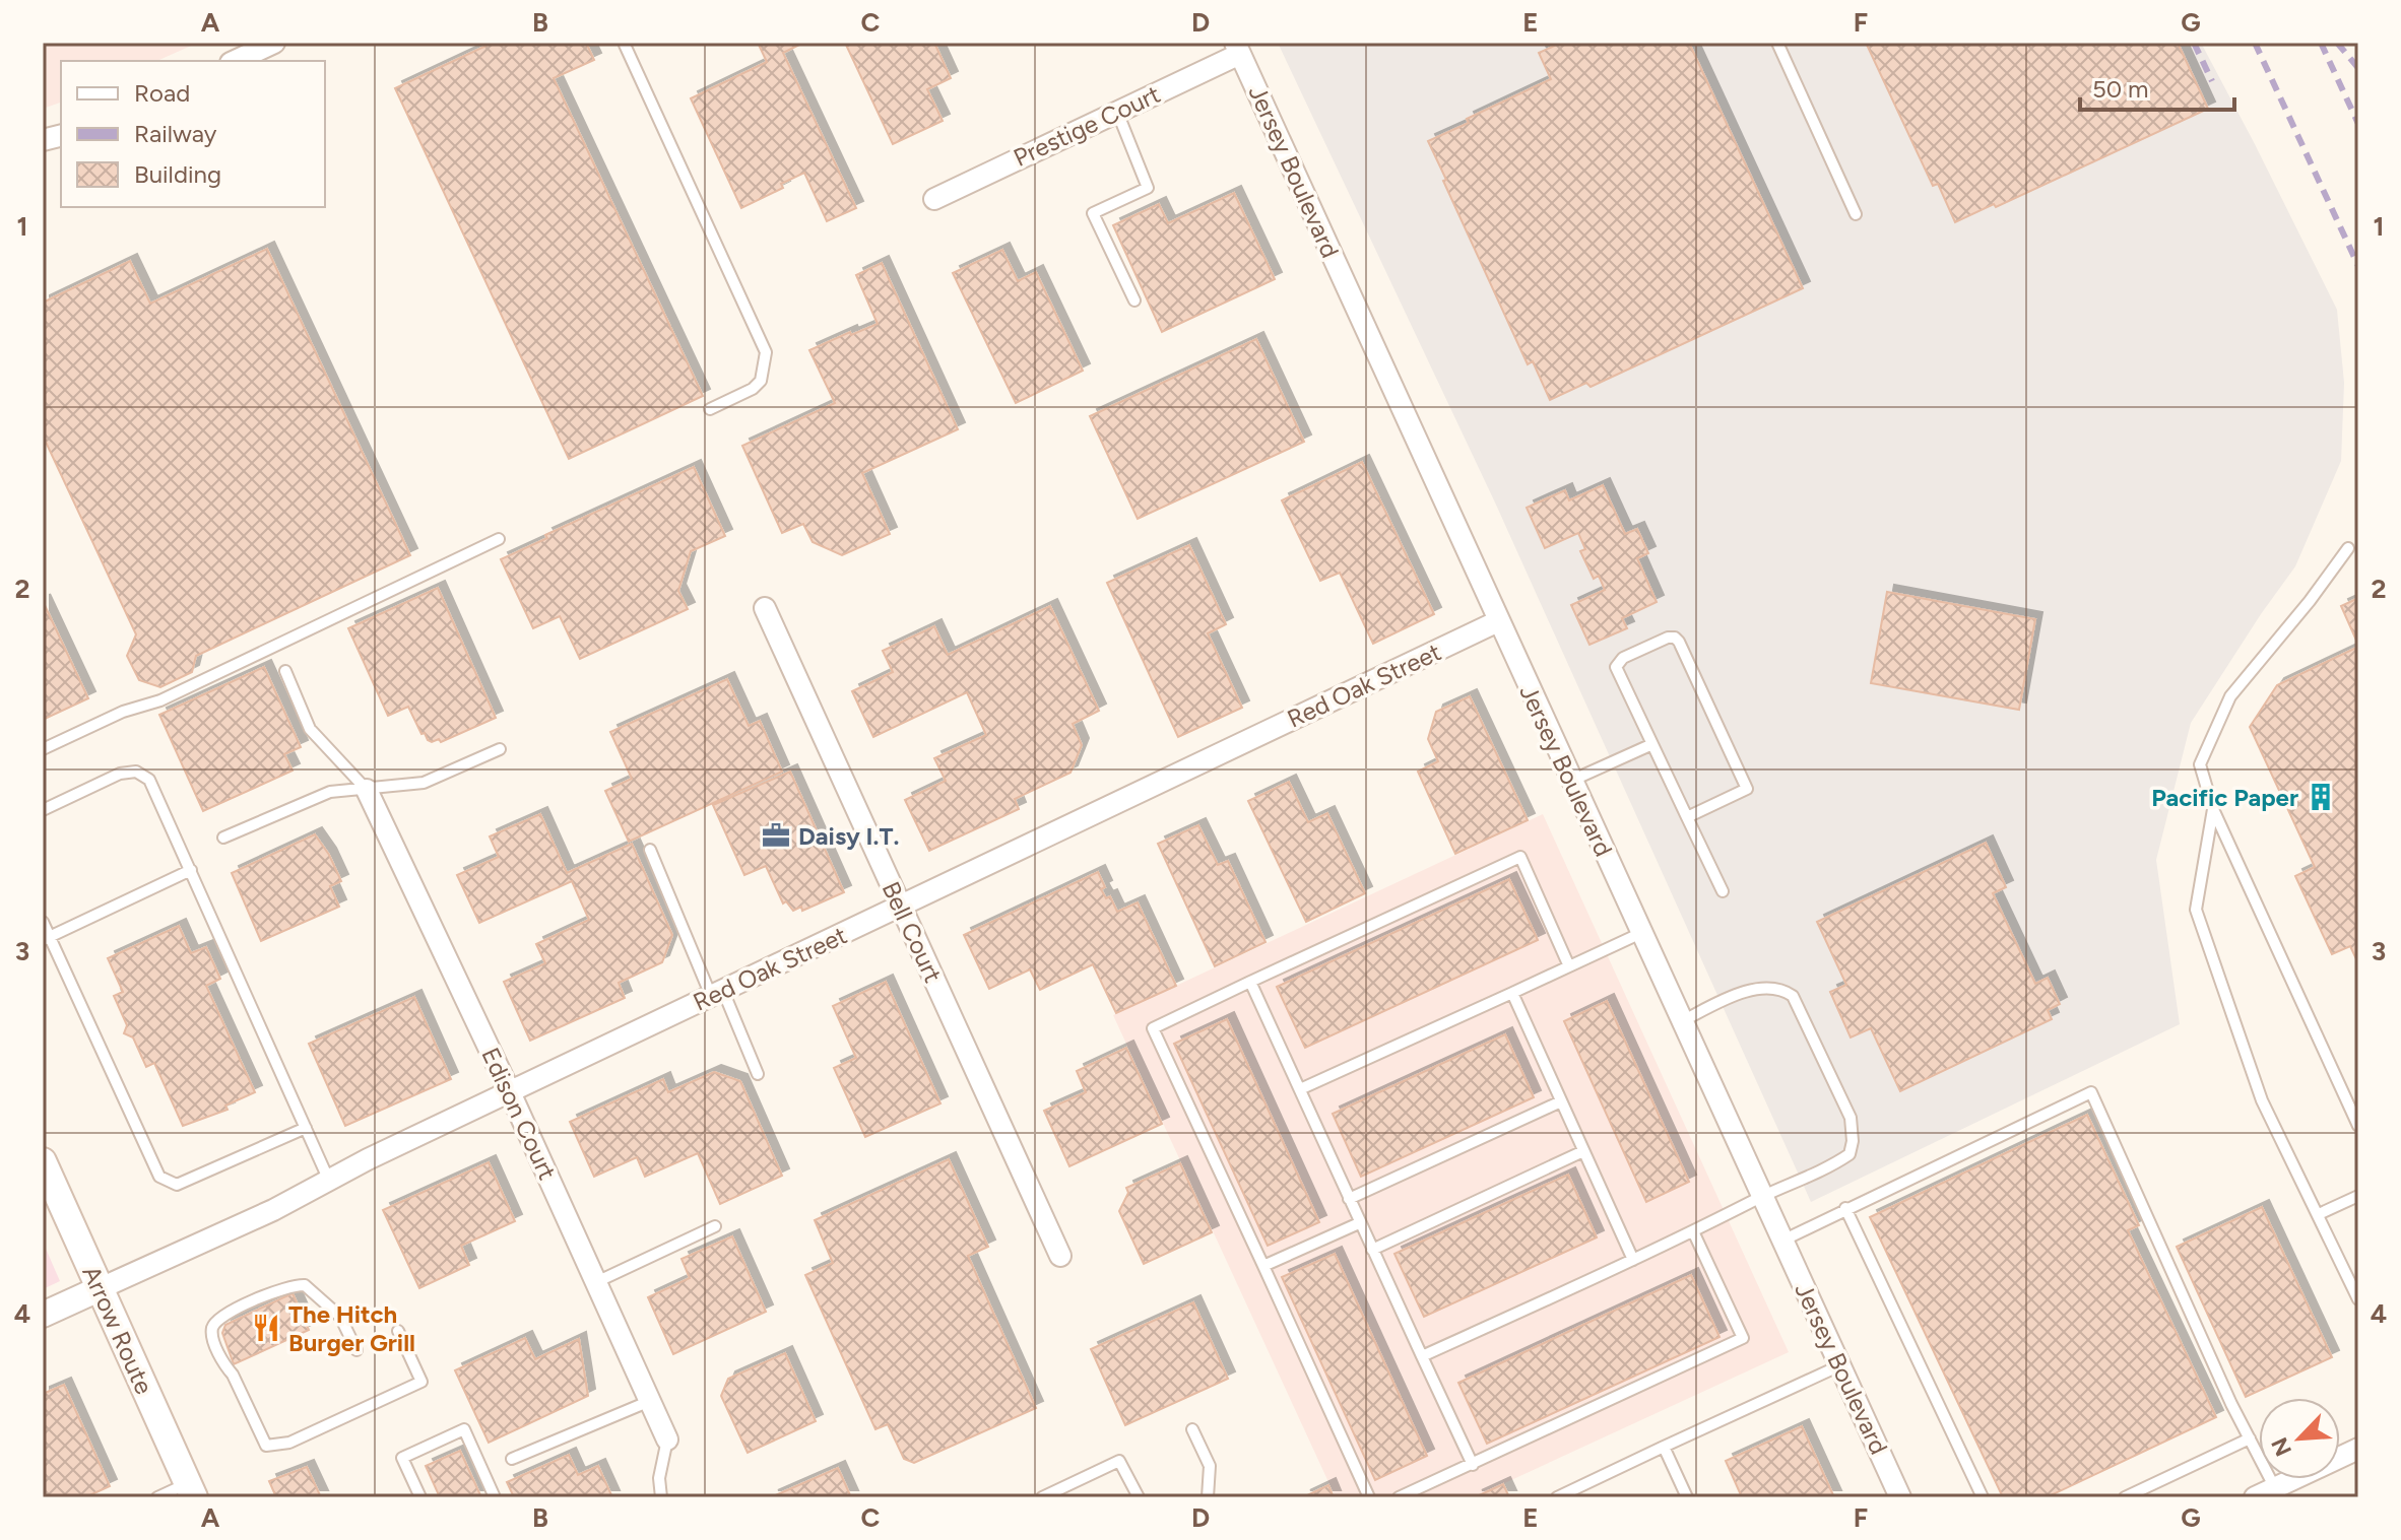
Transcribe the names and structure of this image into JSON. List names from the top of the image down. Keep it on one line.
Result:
{"streets":{"main road":["Arrow Route"],"street":["Prestige Court","Jersey Boulevard","Red Oak Street","Bell Court","Edison Court"]},"crossings":[["Prestige Court","Jersey Boulevard"],["Jersey Boulevard","Red Oak Street"],["Red Oak Street","Bell Court"],["Red Oak Street","Edison Court"],["Red Oak Street","Arrow Route"]],"places":{"building":["Pacific Paper"],"office":["Daisy I.T."],"restaurant":["The Hitch Burger Grill"]},"legend":["Road","Railway","Building"],"scale_bar":"50 m","north":"bottom left","grid":{"columns":["A","B","C","D","E","F","G"],"rows":["1","2","3","4"]}}
